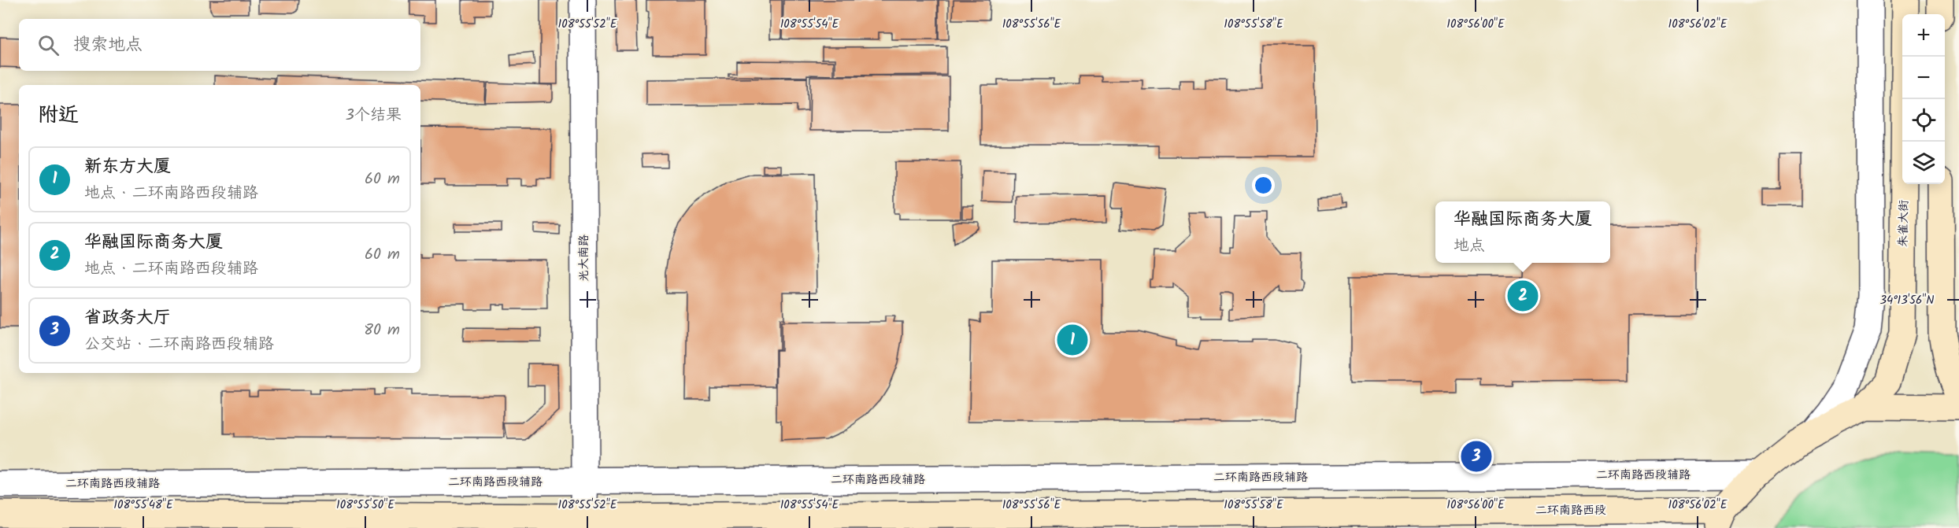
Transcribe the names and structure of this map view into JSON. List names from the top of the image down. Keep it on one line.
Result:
{"streets":{"main road":["朱雀大街","二环南路西段"],"street":["光大南路","二环南路西段辅路"]},"crossings":[["光大南路","二环南路西段辅路"],["光大南路","二环南路西段"]],"page":{"map_buttons":["+","−"],"search":"搜索地点","heading":["附近","3个结果"],"list":[{"mark":"1","name":"新东方大厦","note":"地点 · 二环南路西段辅路","value":"60 m"},{"mark":"2","name":"华融国际商务大厦","note":"地点 · 二环南路西段辅路","value":"60 m"},{"mark":"3","name":"省政务大厅","note":"公交站 · 二环南路西段辅路","value":"80 m"}],"popup":["华融国际商务大厦","地点"],"pins":["2","1","3"]},"coordinates":["108°55'52\"E","108°55'54\"E","108°55'56\"E","108°55'58\"E","108°56'00\"E","108°56'02\"E","34°13'56\"N","108°55'48\"E","108°55'50\"E"]}
